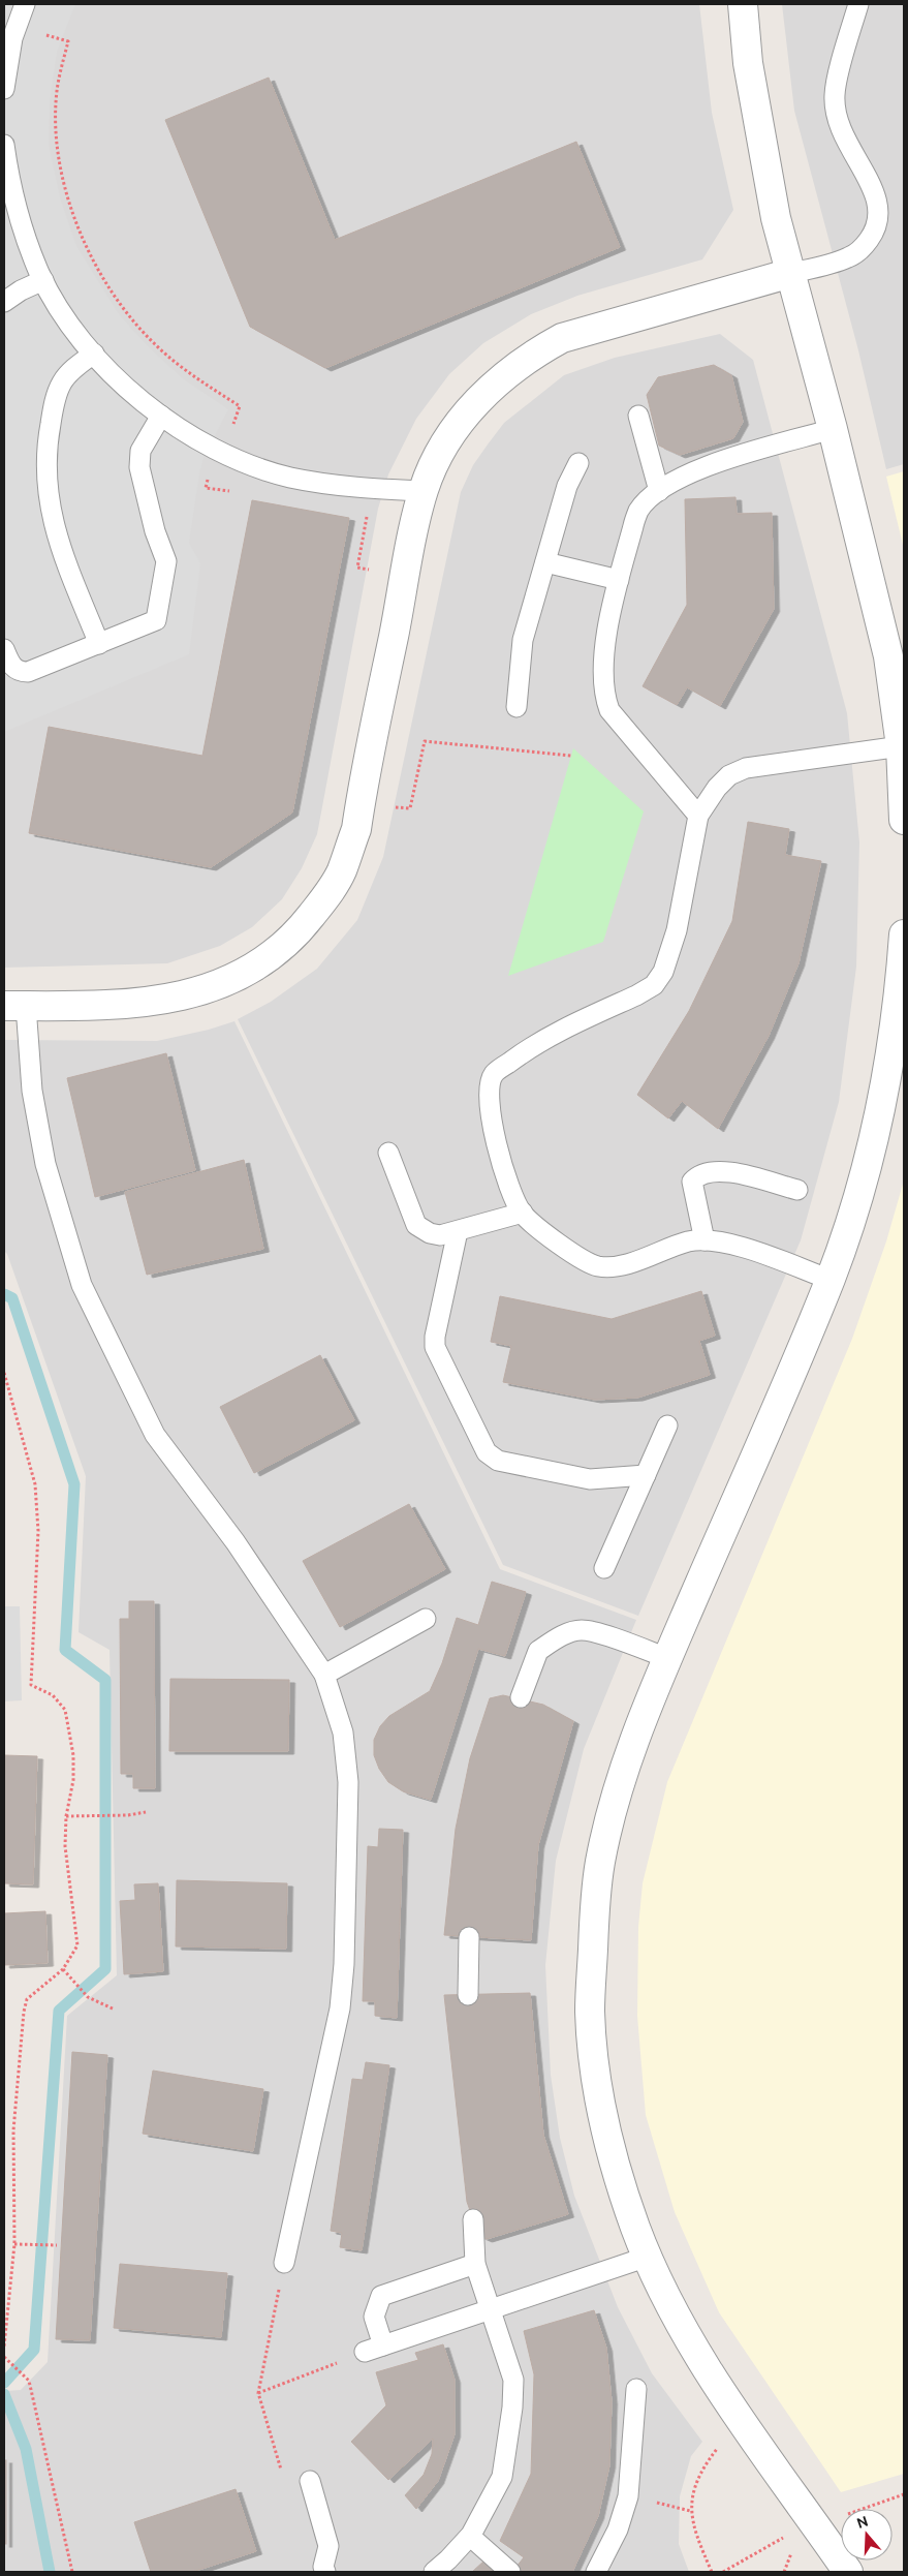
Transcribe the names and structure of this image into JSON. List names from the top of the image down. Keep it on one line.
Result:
{"north":"top"}
